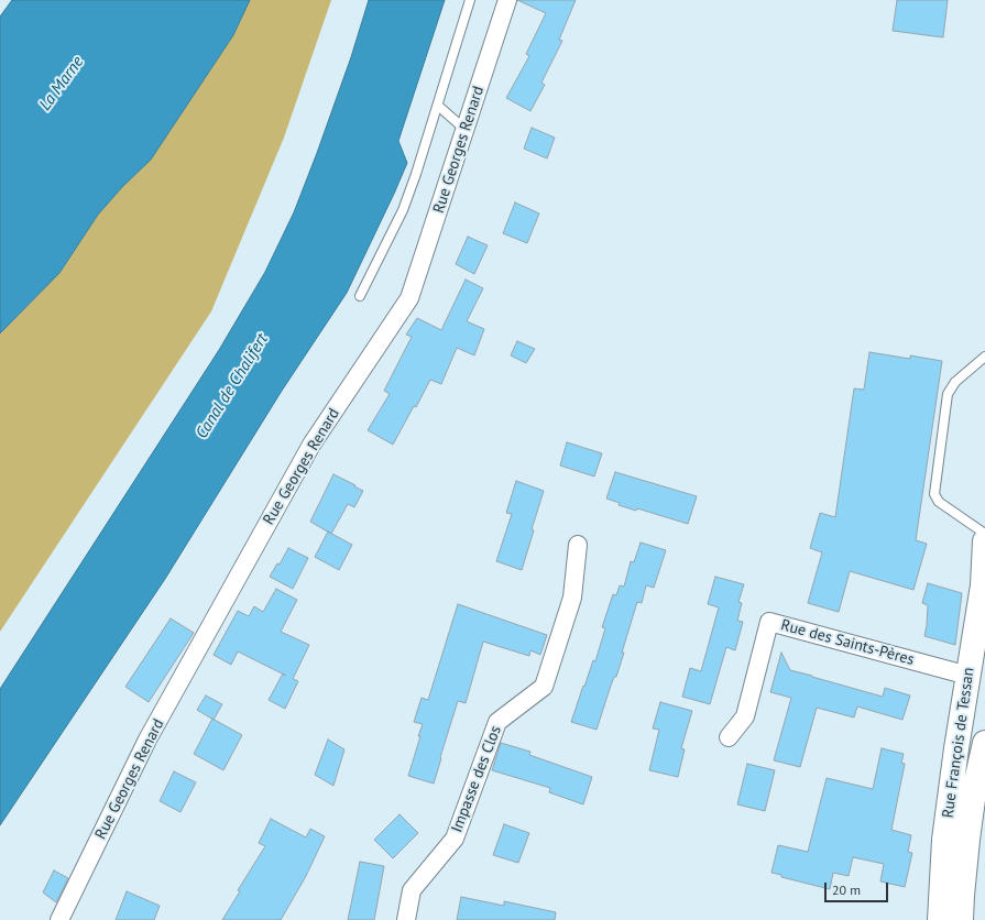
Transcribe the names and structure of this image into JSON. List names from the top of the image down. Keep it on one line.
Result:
{"streets":{"main road":["Rue François de Tessan"],"street":["Rue Georges Renard","Rue des Saints-Pères","Impasse des Clos"]},"crossings":[["Rue des Saints-Pères","Rue François de Tessan"]],"water":["La Marne","Canal de Chalifert"],"scale_bar":"20 m"}
